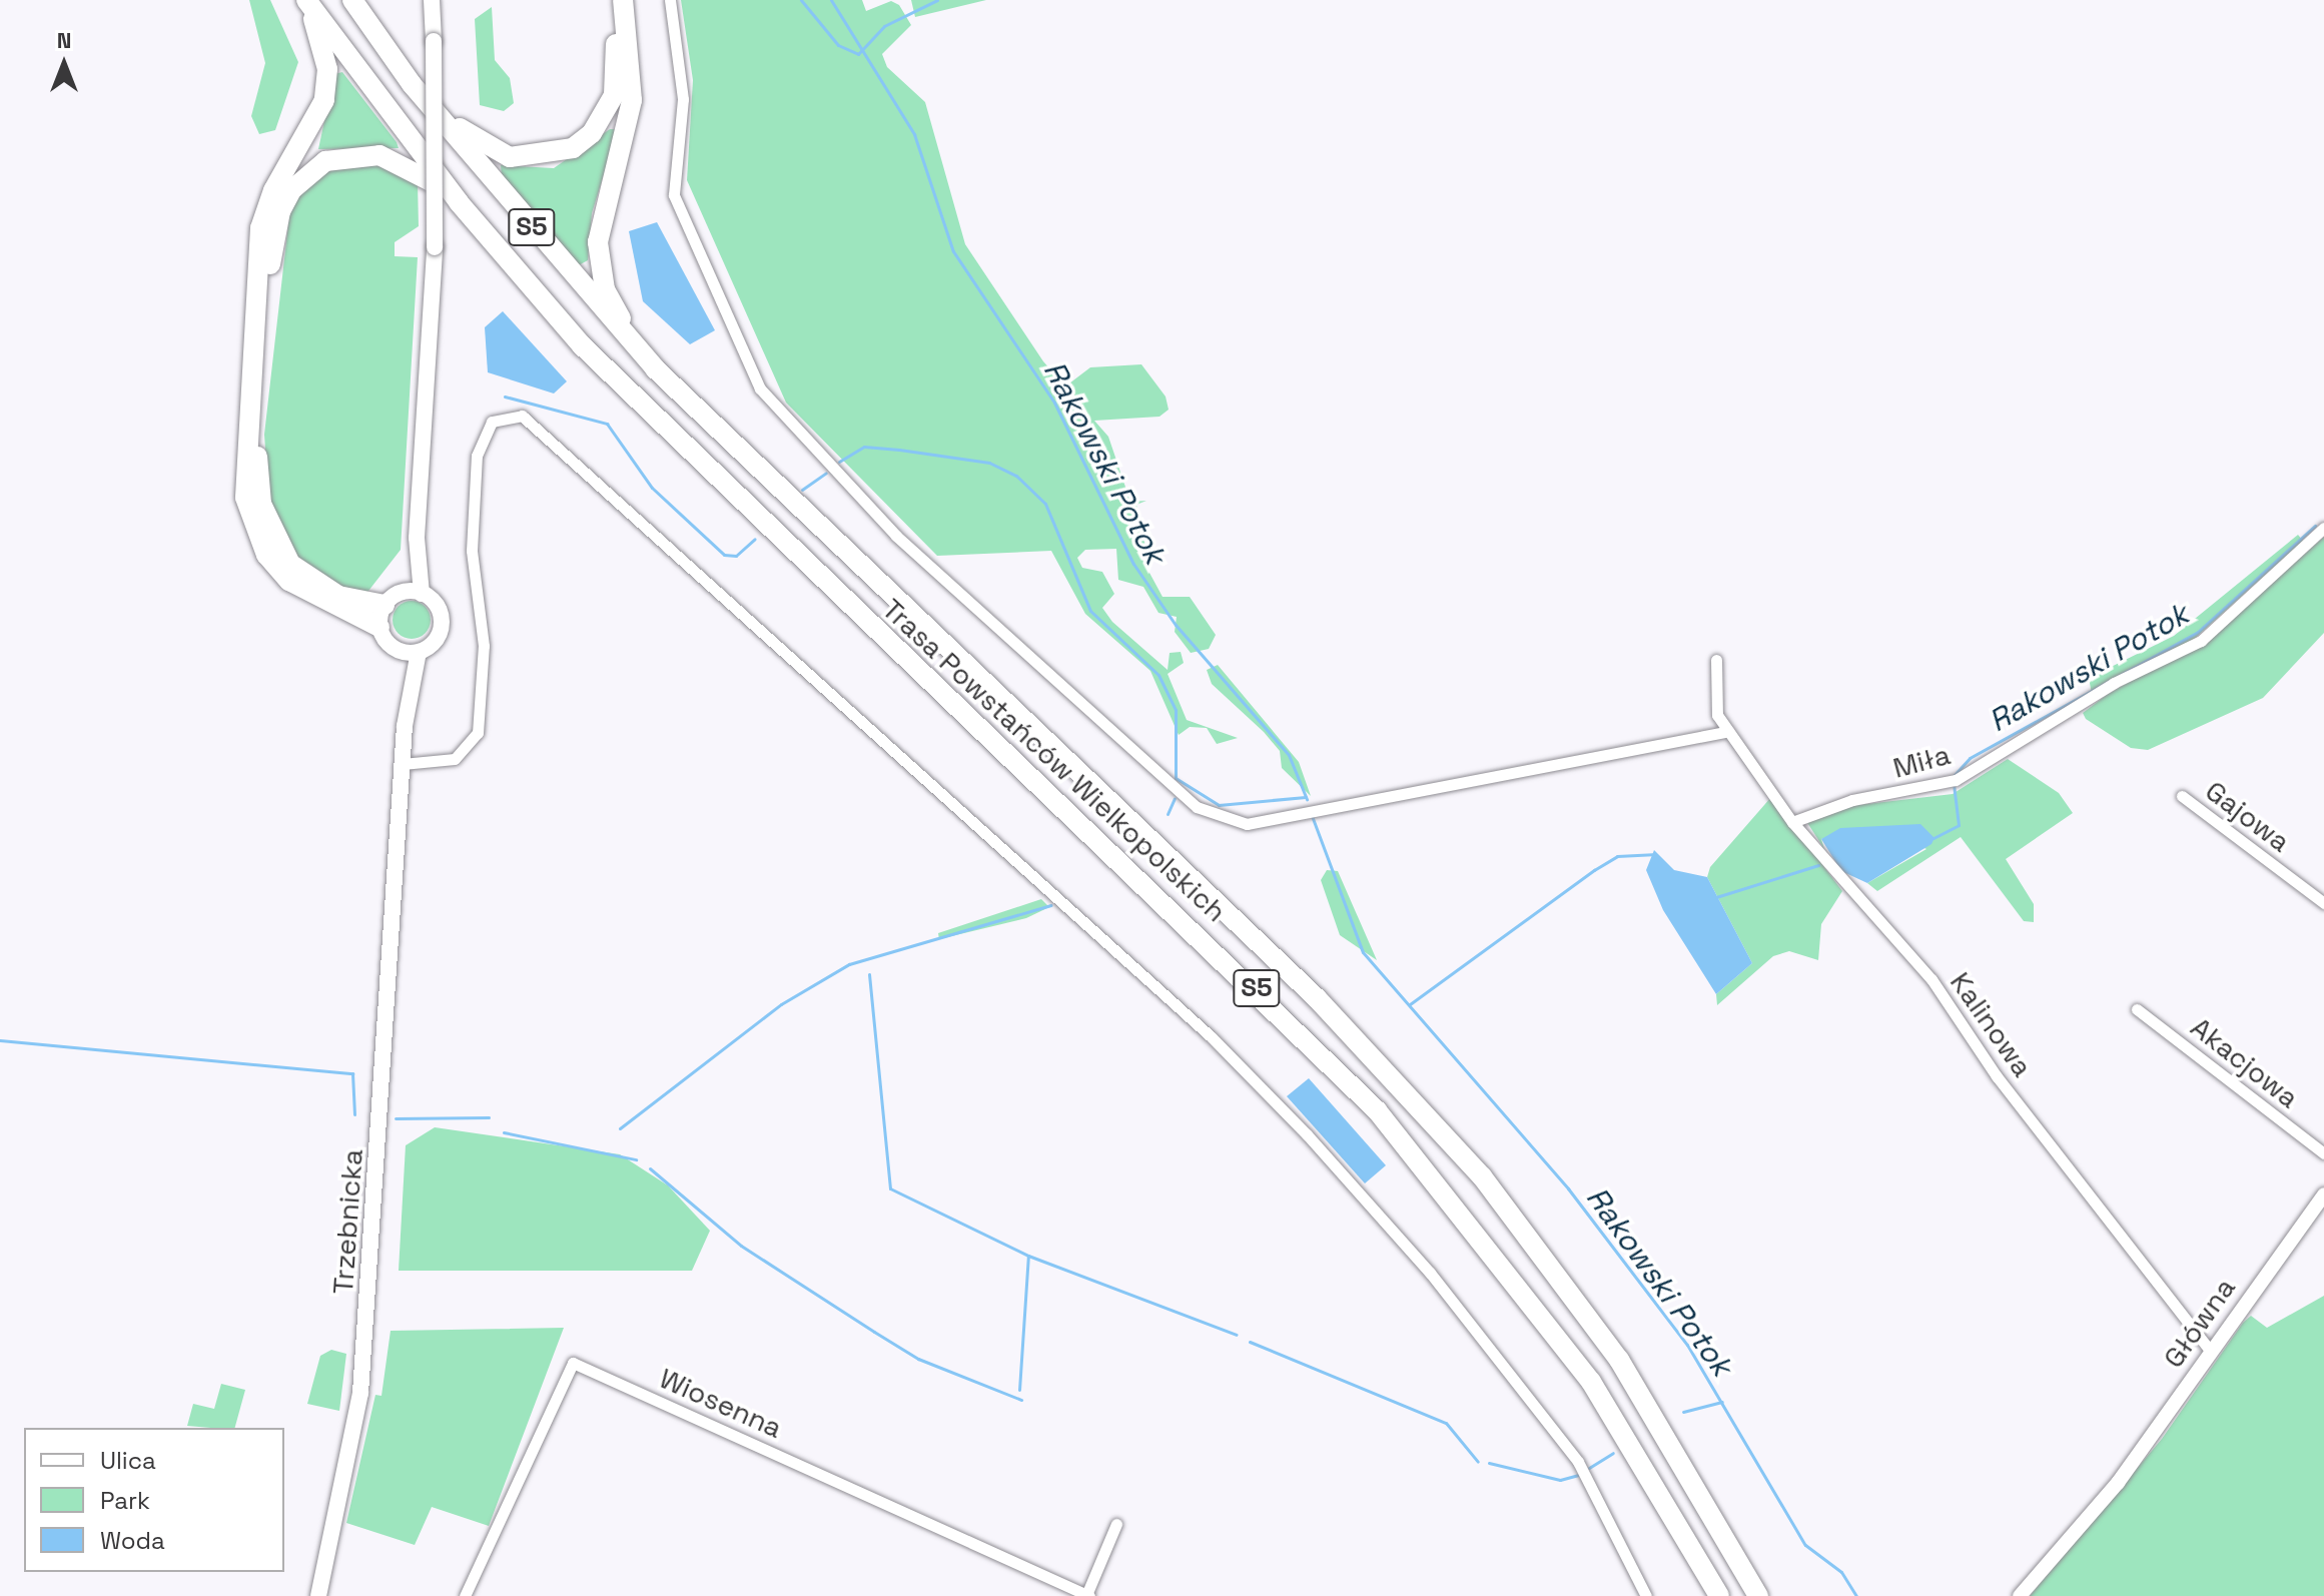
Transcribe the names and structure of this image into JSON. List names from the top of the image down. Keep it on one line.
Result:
{"streets":{"highway":["S5","Trasa Powstańców Wielkopolskich"],"main road":["Trzebnicka"],"street":["Miła","Gajowa","Kalinowa","Akacjowa","Główna","Wiosenna"]},"crossings":[["Miła","Kalinowa"],["Kalinowa","Główna"]],"water":["Rakowski Potok"],"legend":["Ulica","Park","Woda"],"north":"top"}
